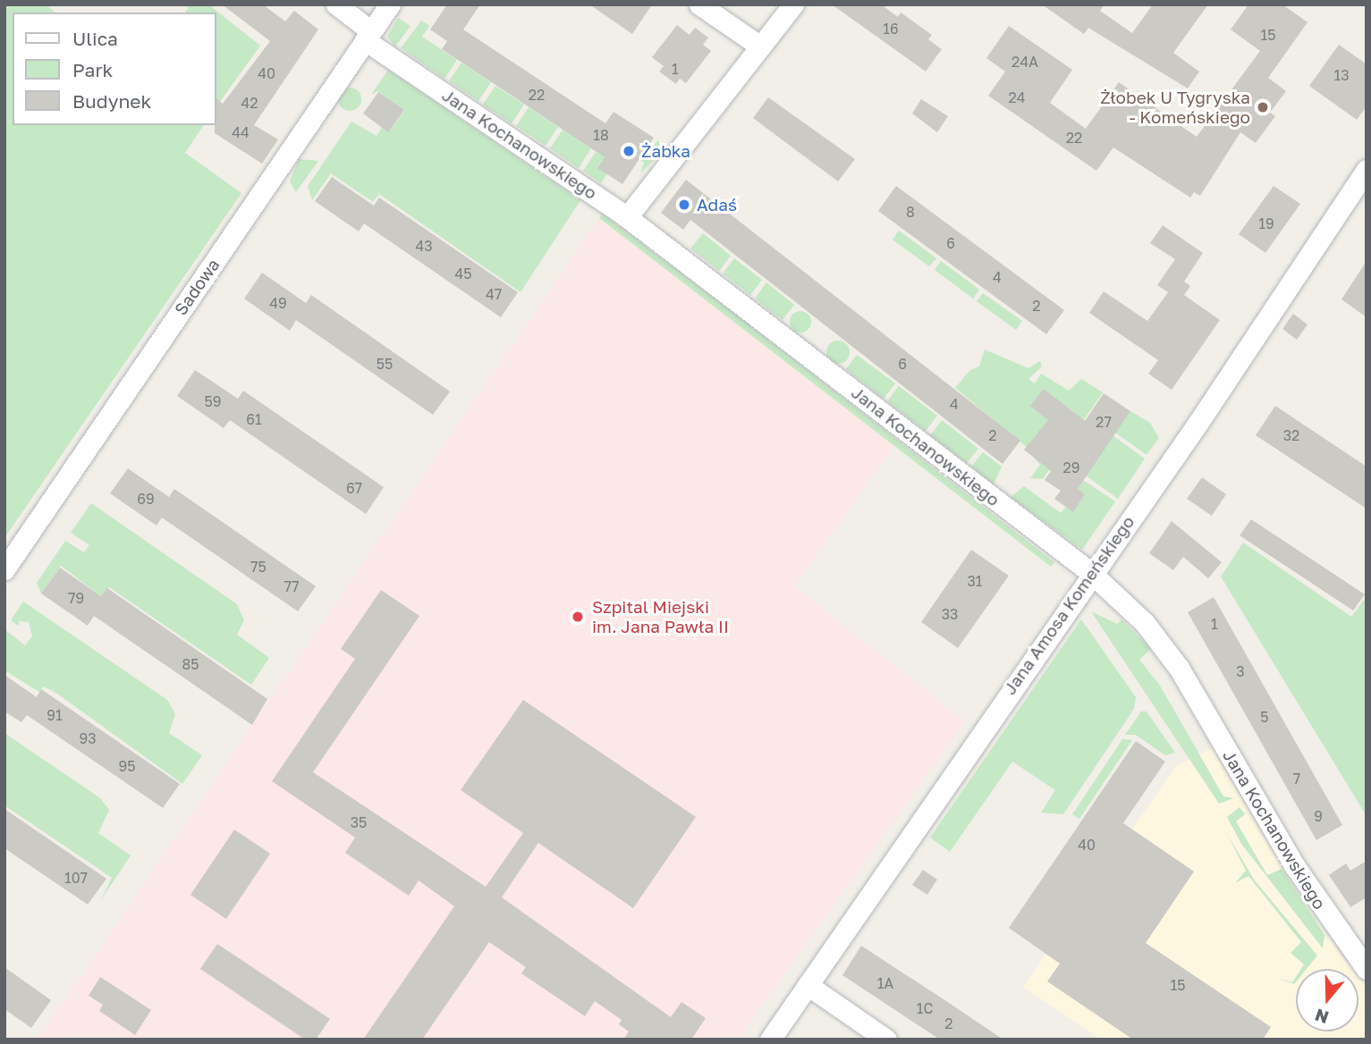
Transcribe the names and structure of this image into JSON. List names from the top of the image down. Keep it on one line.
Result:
{"streets":{"street":["Jana Kochanowskiego","Sadowa","Jana Amosa Komeńskiego"]},"crossings":[["Jana Kochanowskiego","Sadowa"],["Jana Kochanowskiego","Jana Amosa Komeńskiego"]],"places":["Żłobek U Tygryska - Komeńskiego","Żabka","Adaś","Szpital Miejski im. Jana Pawła II"],"house_numbers":["16","15","24A","1","40","13","22","24","42","44","18","22","8","19","6","43","45","4","47","49","2","55","6","59","4","61","27","2","32","29","67","69","75","31","77","79","33","1","85","3","91","5","93","95","7","9","35","40","107","1A","15","1C","2"],"legend":["Ulica","Park","Budynek"],"north":"bottom"}
